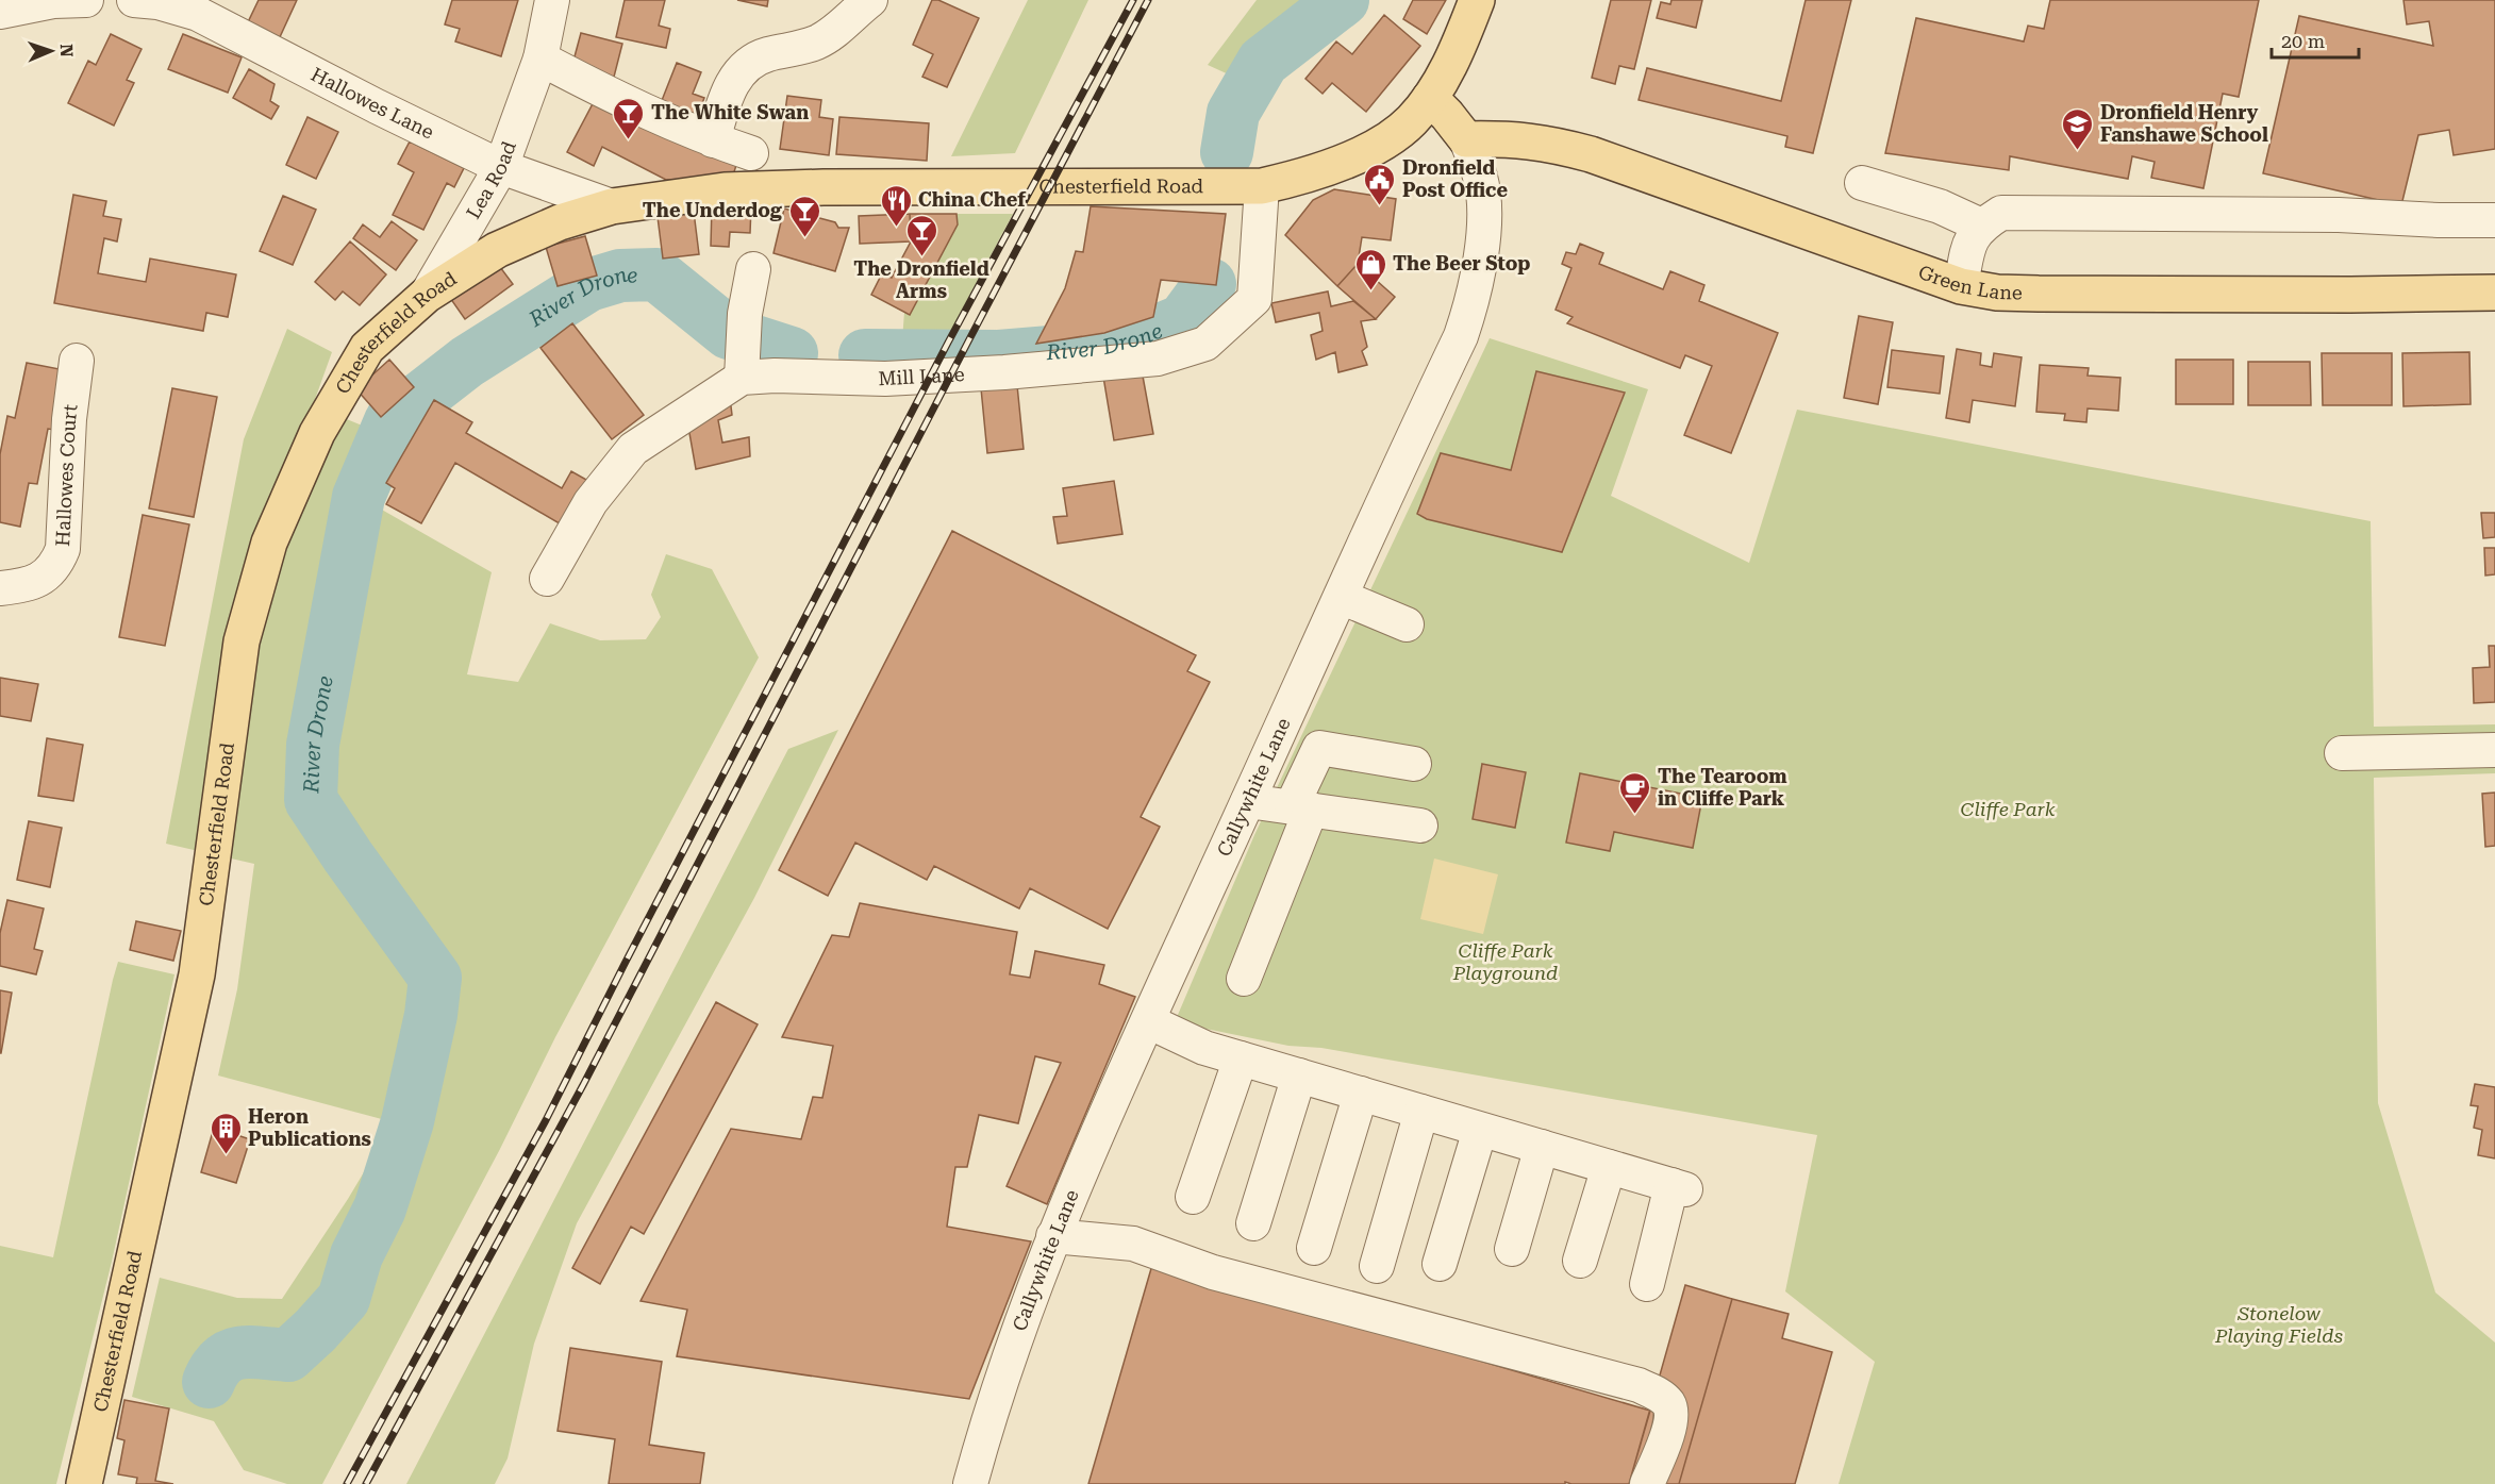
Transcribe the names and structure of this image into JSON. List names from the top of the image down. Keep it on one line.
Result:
{"streets":{"main road":["Chesterfield Road","Green Lane","Callywhite Lane"],"street":["Hallowes Lane","Lea Road","Mill Lane","Hallowes Court"]},"crossings":[["Hallowes Lane","Lea Road"],["Hallowes Lane","Chesterfield Road"],["Lea Road","Chesterfield Road"],["Chesterfield Road","Mill Lane"],["Chesterfield Road","Callywhite Lane"],["Green Lane","Callywhite Lane"]],"water":["River Drone"],"parks":["Cliffe Park","Cliffe Park Playground","Stonelow Playing Fields"],"places":{"bar":["The White Swan","The Underdog","The Dronfield Arms"],"school or university":["Dronfield Henry Fanshawe School"],"public building":["Dronfield Post Office"],"restaurant":["China Chef"],"shop":["The Beer Stop"],"cafe":["The Tearoom in Cliffe Park"],"building":["Heron Publications"]},"scale_bar":"20 m","north":"right"}
